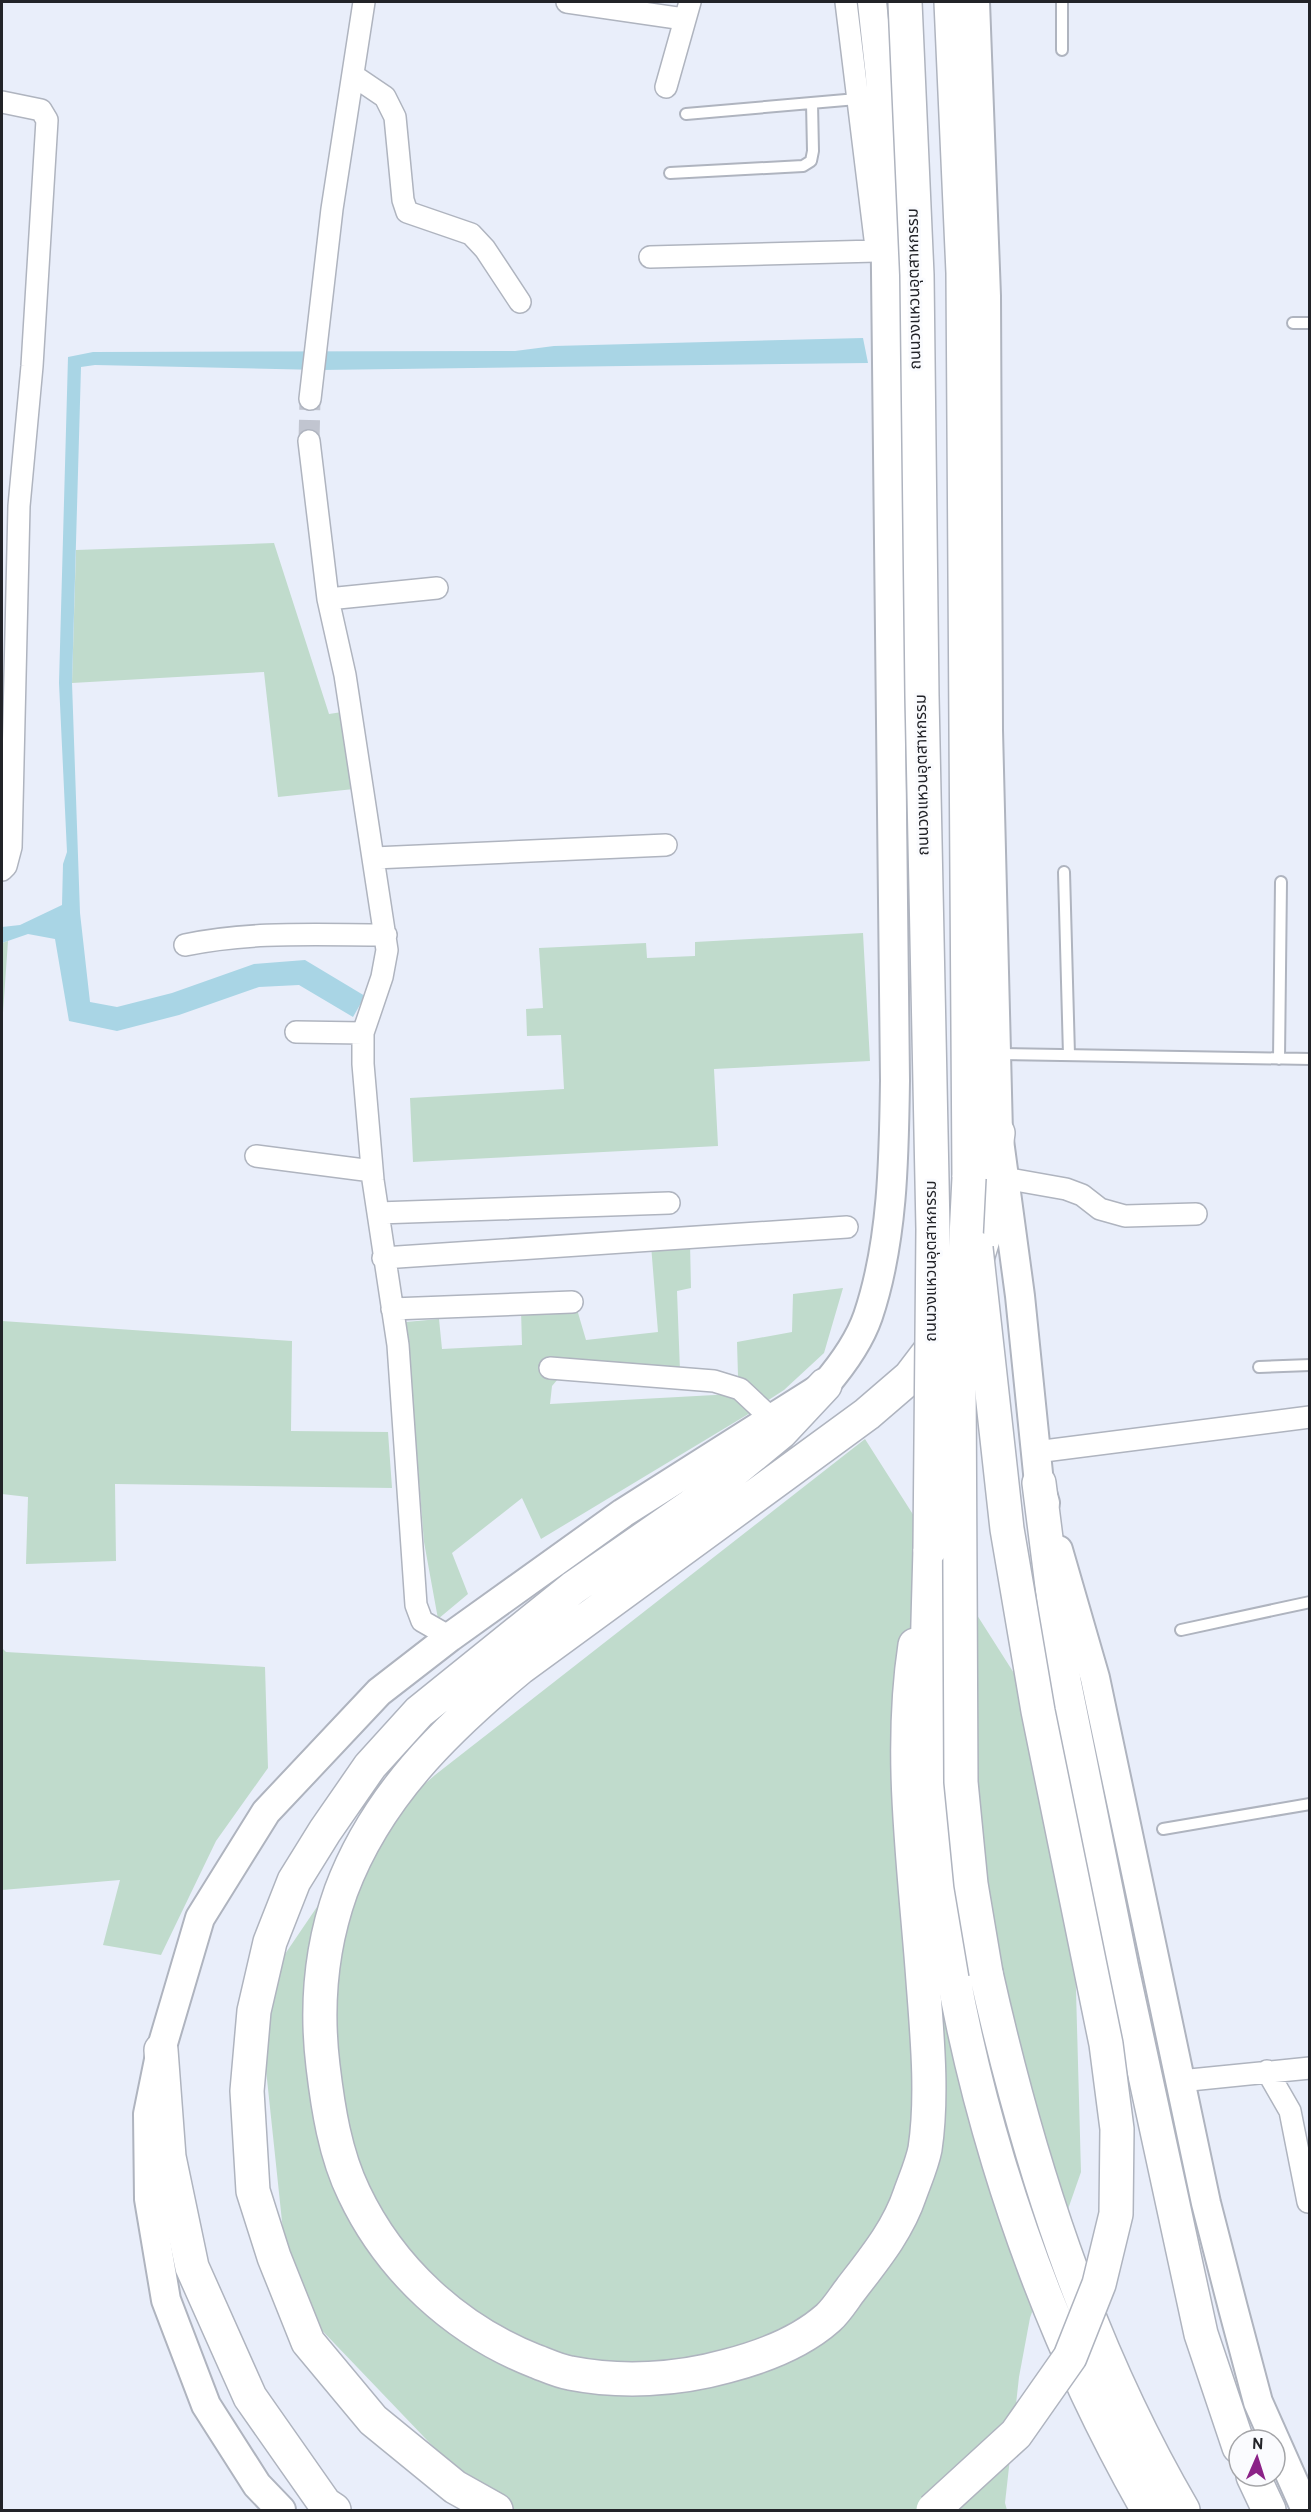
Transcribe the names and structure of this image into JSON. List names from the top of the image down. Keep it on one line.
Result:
{"streets":{"main road":["ถนนวงแหวนอุตสาหกรรม"]},"north":"top"}
